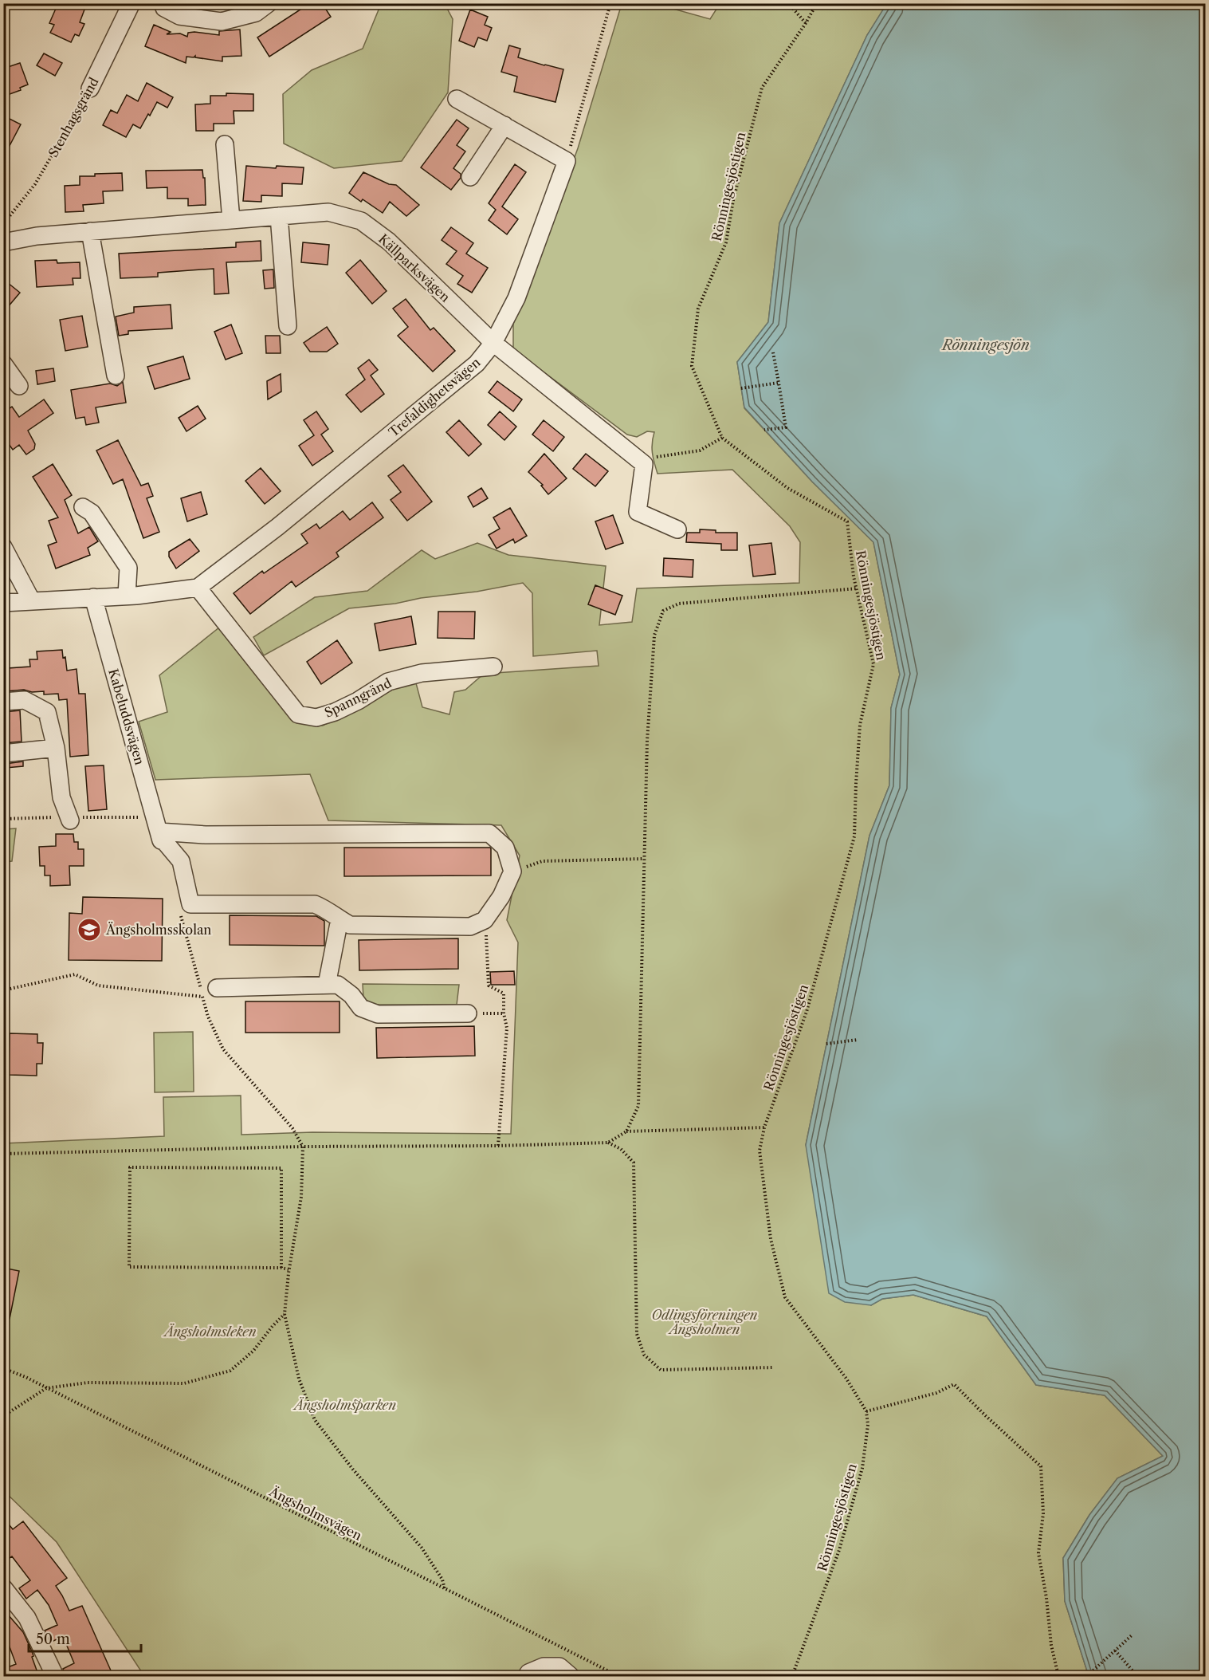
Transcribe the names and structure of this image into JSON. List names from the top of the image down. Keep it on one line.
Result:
{"streets":{"street":["Stenhagsgränd","Källparksvägen","Trefaldighetsvägen","Spanngränd","Kabeluddsvägen"],"path":["Rönningesjöstigen","Ängsholmsvägen"]},"crossings":[["Källparksvägen","Trefaldighetsvägen"],["Trefaldighetsvägen","Spanngränd"]],"water":["Rönningesjön"],"parks":["Odlingsföreningen Ängsholmen","Ängsholmsleken","Ängsholmsparken"],"places":{"school or university":["Ängsholmsskolan"]},"scale_bar":"50 m"}
